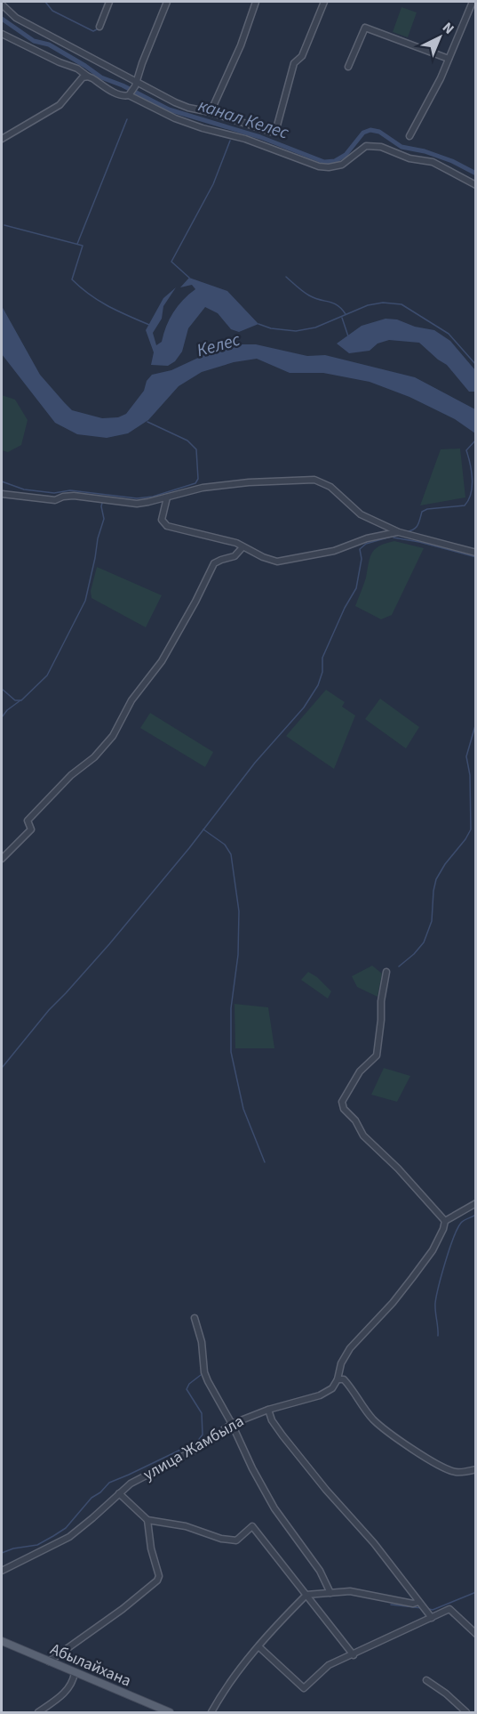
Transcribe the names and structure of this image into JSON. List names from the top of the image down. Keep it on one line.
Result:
{"streets":{"main road":["Абылайхана"],"street":["улица Жамбыла"]},"water":["канал Келес","Келес"],"north":"top right"}
